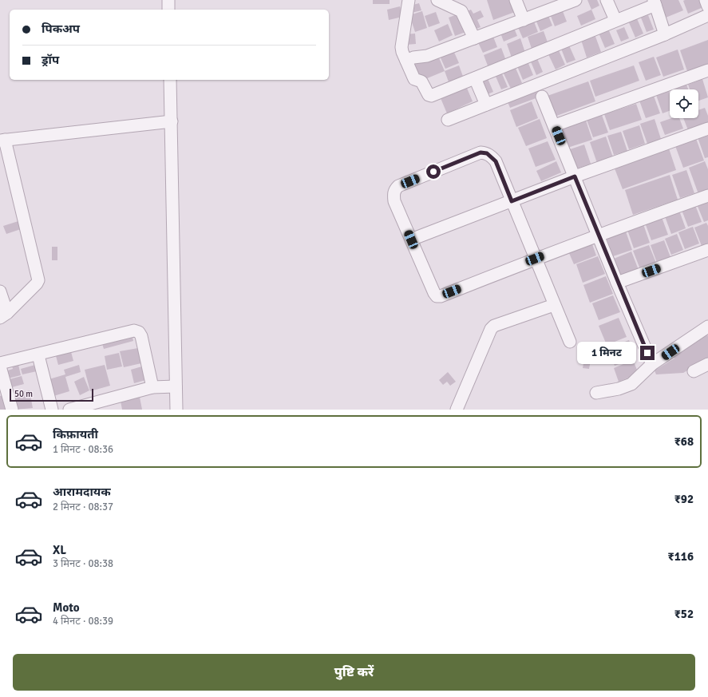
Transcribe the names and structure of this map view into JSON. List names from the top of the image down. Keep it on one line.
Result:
{"scale_bar":"50 m","page":{"banner":["पिकअप","ड्रॉप"],"bubble":"1 मिनट","scale":"50 m","list":[{"name":"किफ़ायती","note":"1 मिनट · 08:36","value":"₹68"},{"name":"आरामदायक","note":"2 मिनट · 08:37","value":"₹92"},{"name":"XL","note":"3 मिनट · 08:38","value":"₹116"},{"name":"Moto","note":"4 मिनट · 08:39","value":"₹52"}],"buttons":"पुष्टि करें"}}
